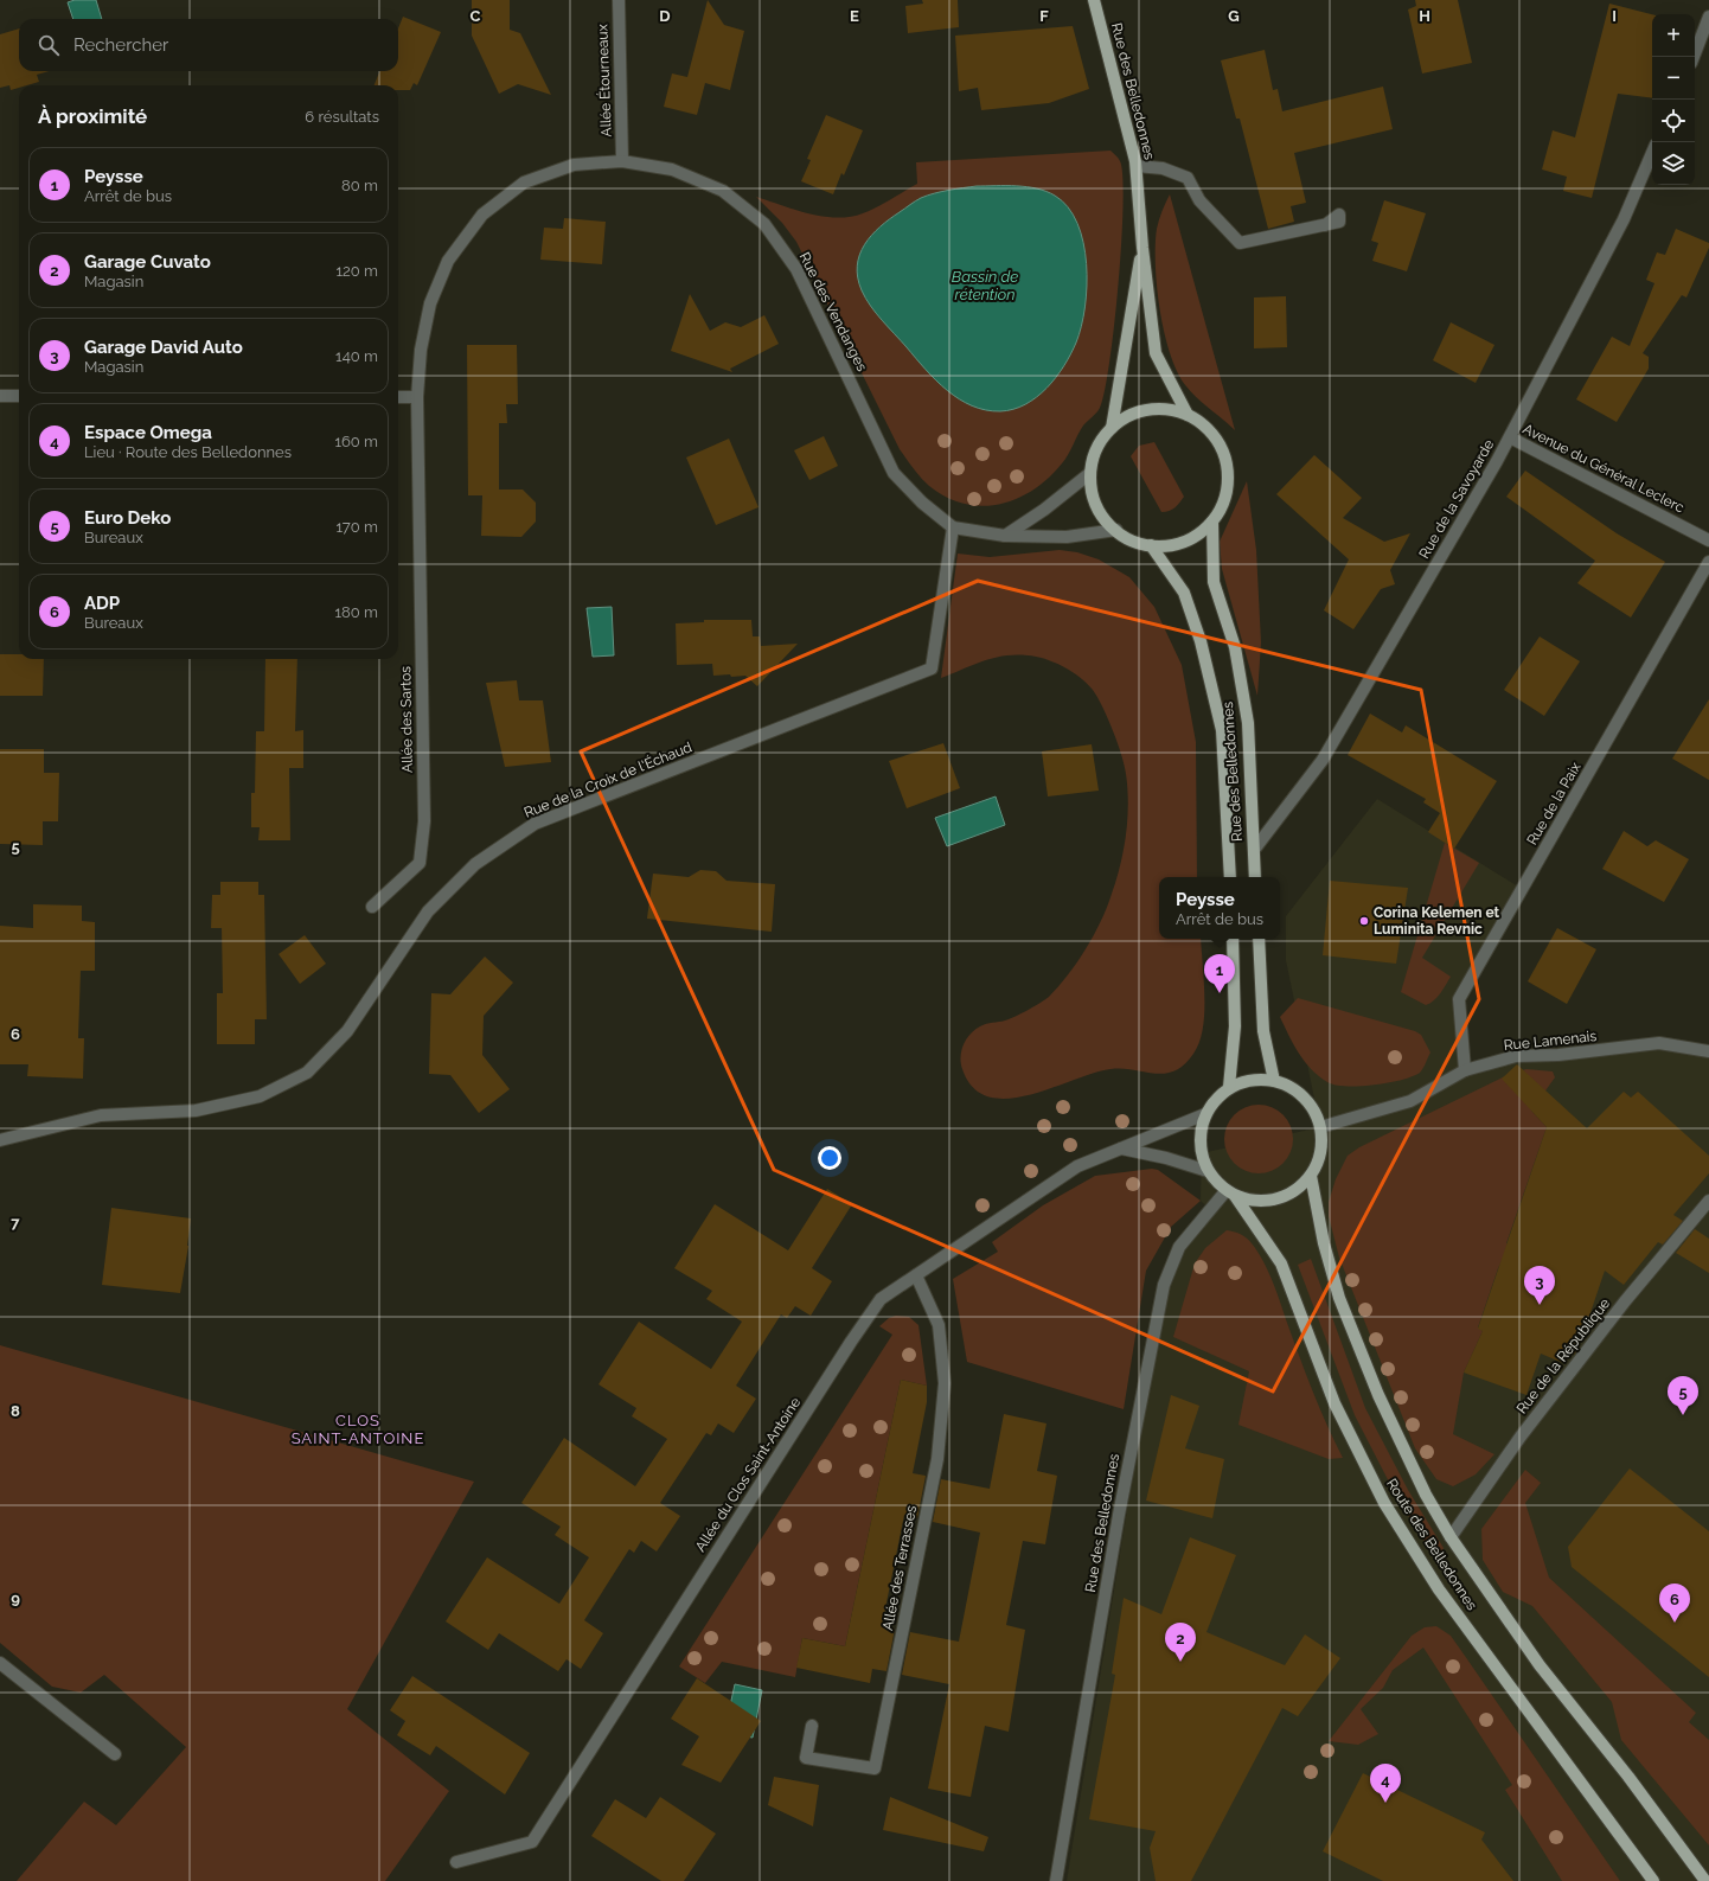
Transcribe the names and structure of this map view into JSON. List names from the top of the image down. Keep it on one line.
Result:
{"streets":{"main road":["Rue des Belledonnes","Route des Belledonnes"],"street":["Allée Étourneaux","Rue des Vendanges","Avenue du Général Leclerc","Rue de la Savoyarde","Allée des Sartos","Rue de la Croix de l'Échaud","Rue de la Paix","Rue Lamenais","Rue de la République","Allée du Clos Saint-Antoine","Allée des Terrasses"]},"crossings":[["Allée Étourneaux","Rue des Vendanges"],["Rue des Belledonnes","Rue des Vendanges"],["Rue des Belledonnes","Rue de la Savoyarde"],["Rue des Belledonnes","Rue Lamenais"],["Rue des Belledonnes","Allée du Clos Saint-Antoine"],["Rue des Belledonnes","Route des Belledonnes"],["Rue des Vendanges","Allée des Sartos"],["Rue des Vendanges","Rue de la Croix de l'Échaud"],["Avenue du Général Leclerc","Rue de la Savoyarde"],["Rue de la Paix","Rue Lamenais"],["Rue Lamenais","Allée du Clos Saint-Antoine"],["Rue Lamenais","Route des Belledonnes"],["Rue de la République","Route des Belledonnes"],["Allée du Clos Saint-Antoine","Route des Belledonnes"],["Allée du Clos Saint-Antoine","Allée des Terrasses"]],"districts":["CLOS SAINT-ANTOINE"],"water":["Bassin de rétention"],"places":["Corina Kelemen et Luminita Revnic"],"page":{"map_buttons":["+","−"],"search":"Rechercher","heading":["À proximité","6 résultats"],"list":[{"mark":"1","name":"Peysse","note":"Arrêt de bus","value":"80 m"},{"mark":"2","name":"Garage Cuvato","note":"Magasin","value":"120 m"},{"mark":"3","name":"Garage David Auto","note":"Magasin","value":"140 m"},{"mark":"4","name":"Espace Omega","note":"Lieu · Route des Belledonnes","value":"160 m"},{"mark":"5","name":"Euro Deko","note":"Bureaux","value":"170 m"},{"mark":"6","name":"ADP","note":"Bureaux","value":"180 m"}],"popup":["Peysse","Arrêt de bus"],"pins":["1","3","5","6","2","4"]},"grid":{"columns":["C","D","E","F","G","H","I"],"rows":["5","6","7","8","9"]}}
